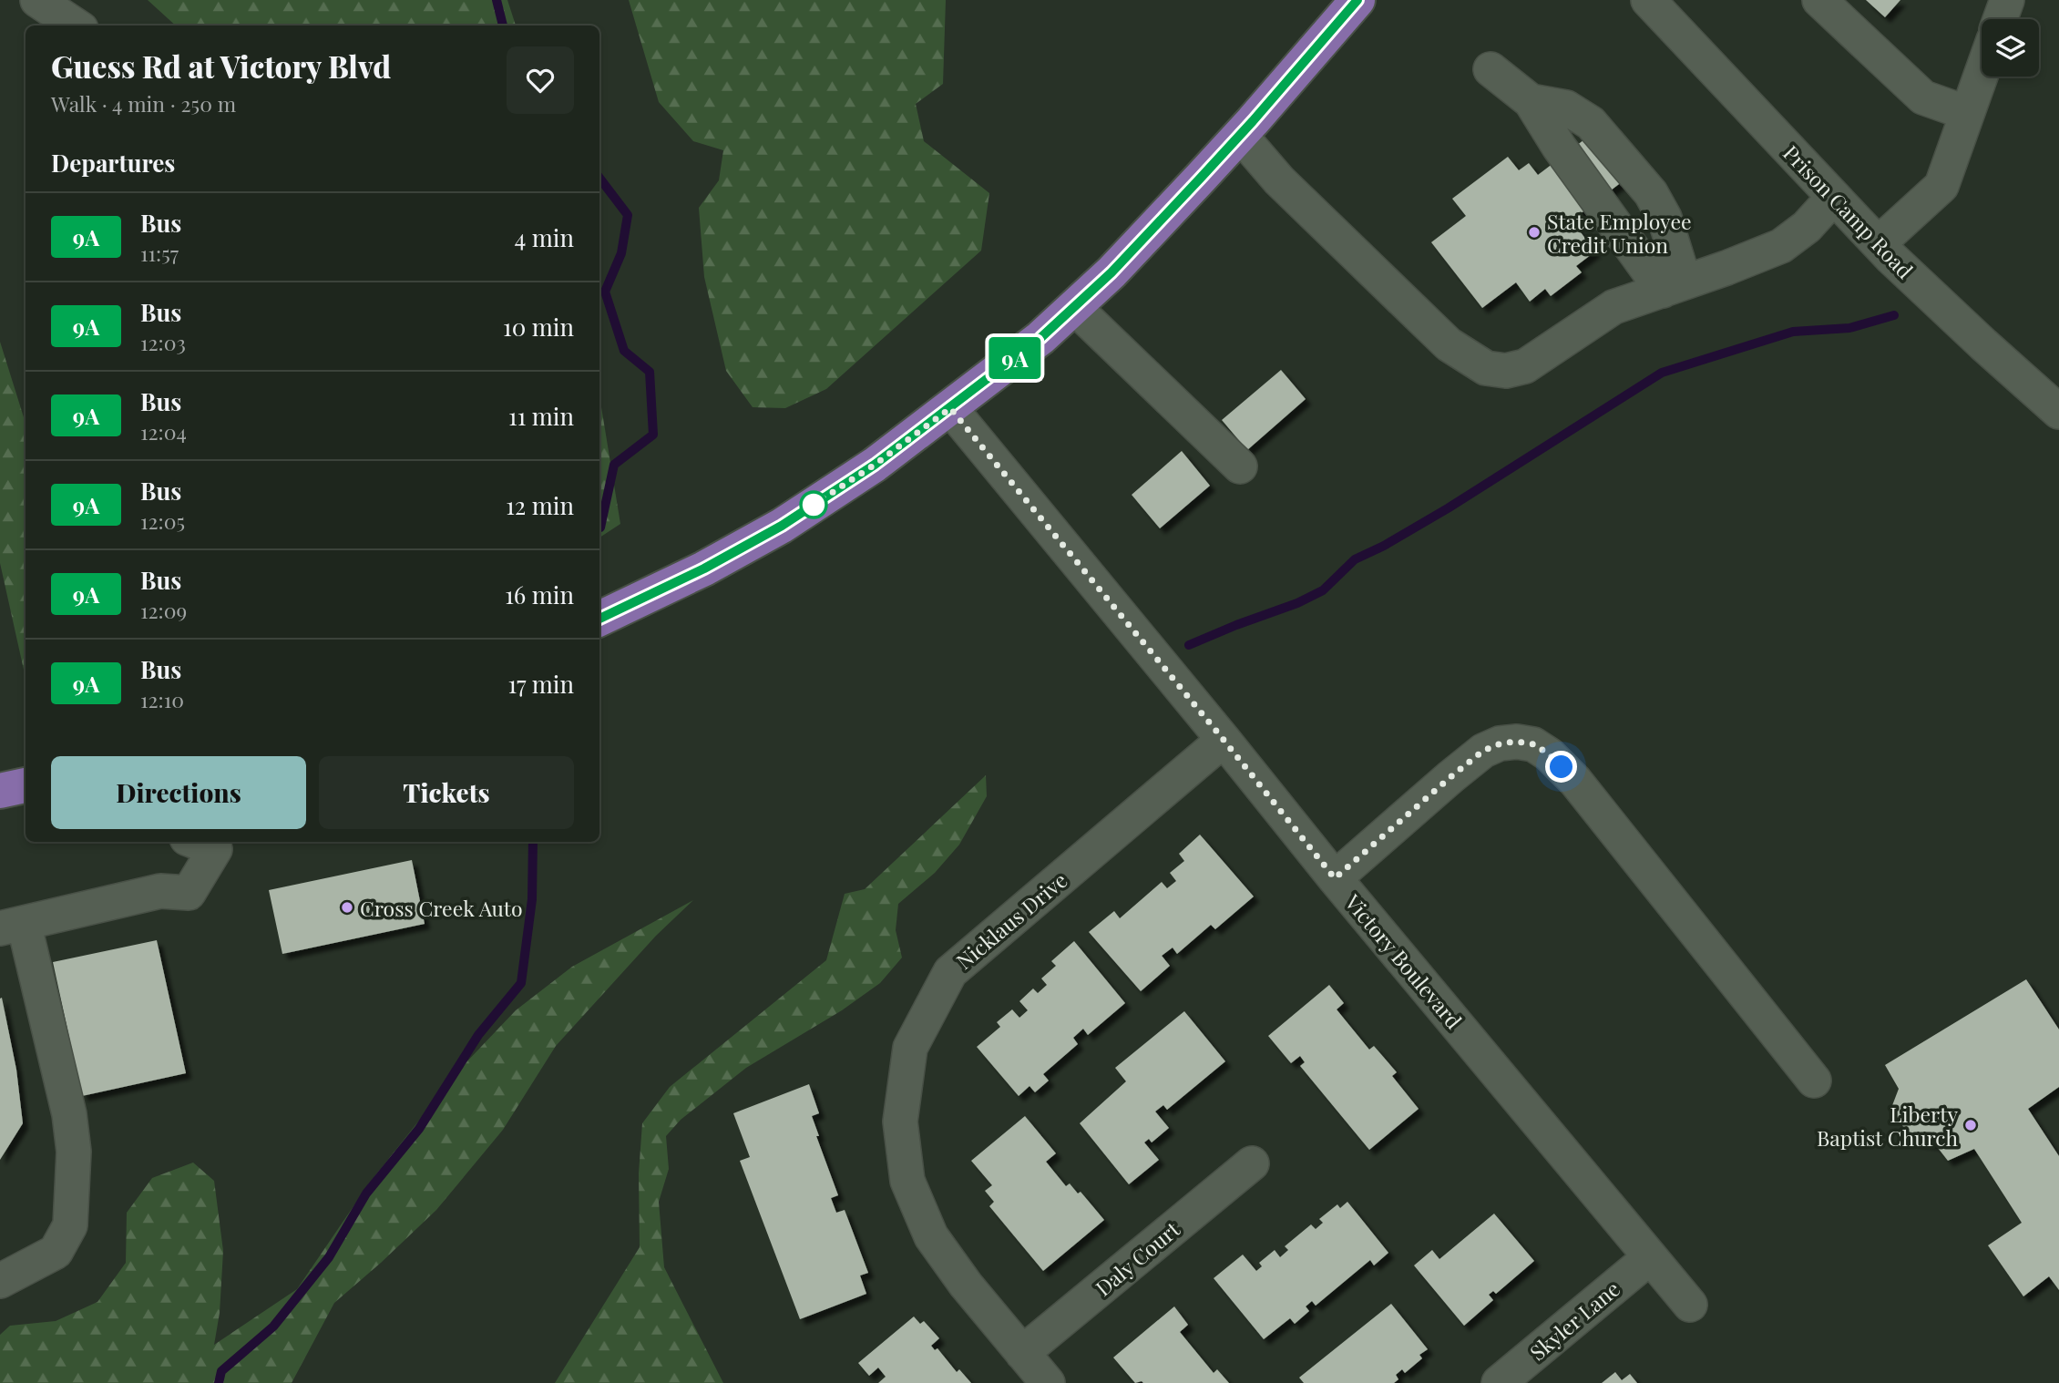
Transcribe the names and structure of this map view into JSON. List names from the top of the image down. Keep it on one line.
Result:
{"streets":{"street":["Prison Camp Road","Nicklaus Drive","Victory Boulevard","Daly Court","Skyler Lane"]},"crossings":[["Nicklaus Drive","Victory Boulevard"],["Nicklaus Drive","Daly Court"],["Victory Boulevard","Skyler Lane"]],"places":["State Employee Credit Union","Cross Creek Auto","Liberty Baptist Church"],"lines":["bus line 9A"],"page":{"on_map":"9A","heading":[["Guess Rd at Victory Blvd","Walk · 4 min · 250 m"],"Departures"],"list":[{"mark":"9A","name":"Bus","note":"11:57","value":"4 min"},{"mark":"9A","name":"Bus","note":"12:03","value":"10 min"},{"mark":"9A","name":"Bus","note":"12:04","value":"11 min"},{"mark":"9A","name":"Bus","note":"12:05","value":"12 min"},{"mark":"9A","name":"Bus","note":"12:09","value":"16 min"},{"mark":"9A","name":"Bus","note":"12:10","value":"17 min"}],"buttons":["Directions","Tickets"]}}
